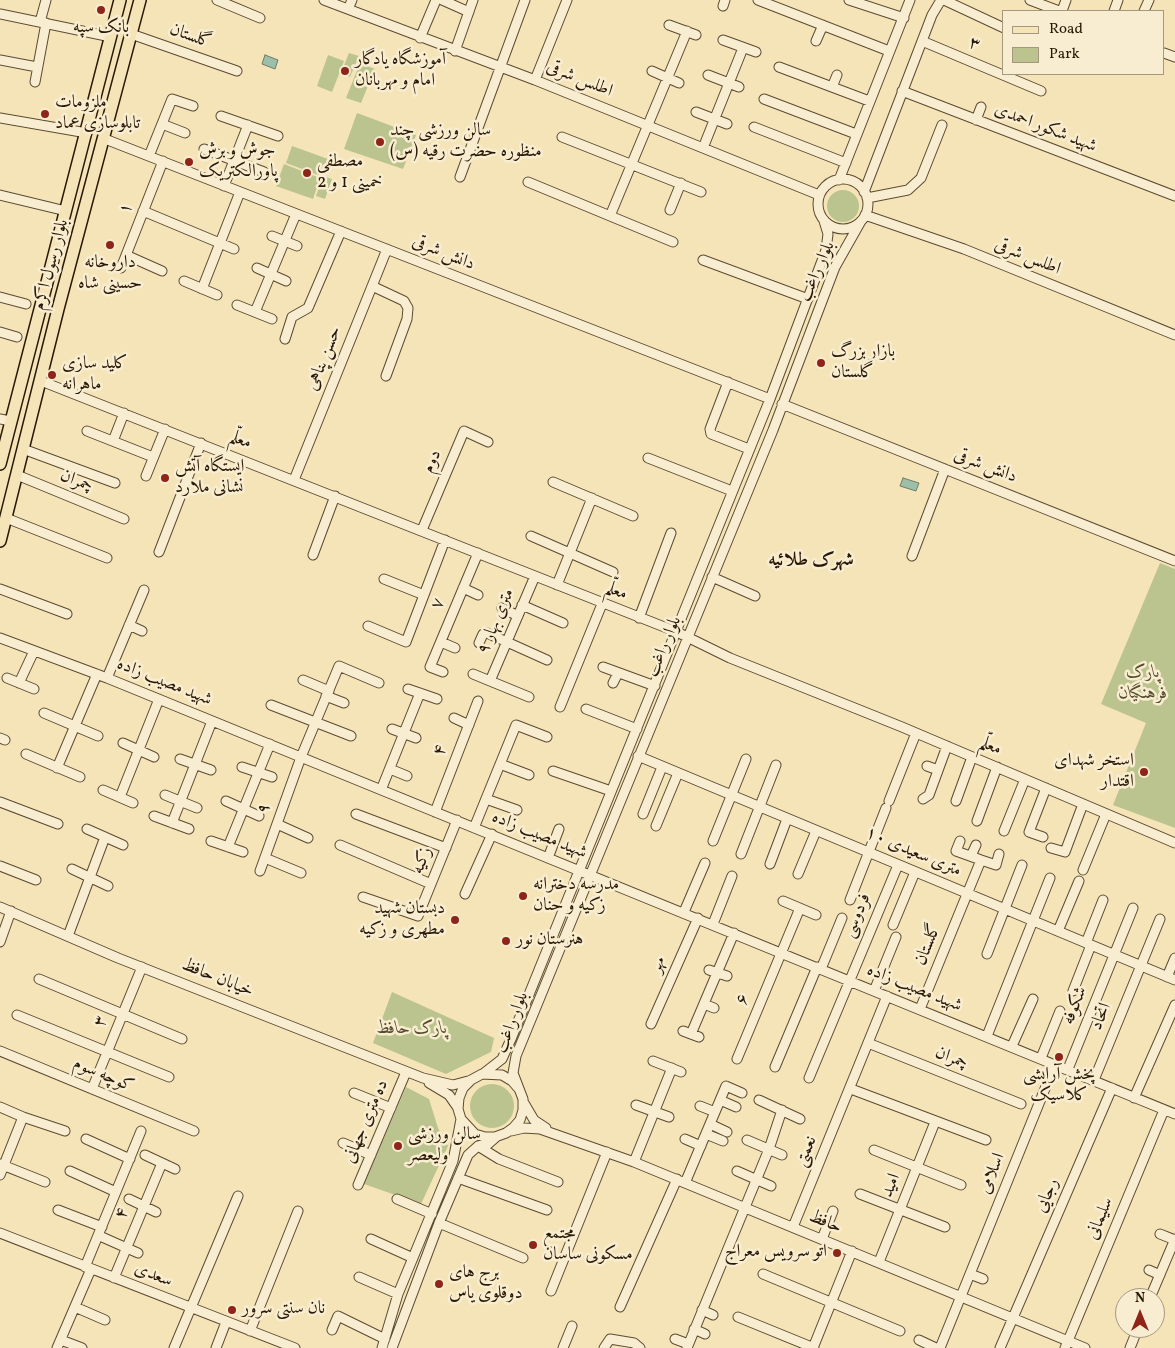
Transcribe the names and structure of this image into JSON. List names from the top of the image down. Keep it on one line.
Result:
{"streets":{"main road":["بلوار رسول اکرم"],"street":["گلستان","۳","اطلس شرقی","شهید شکور احمدی","۱","دانش شرقی","بلوار راغب","حسن پناهی","معلّم","دوم","چمران","۷","۹ متری بهار","شهید مصیب زاده","۴","۹","۱۰ متری سعیدی","زکیه","فردوسی","مهر","خیابان حافظ","۶","شکوفه","اتحاد","کوچه سوم","ده متری جهانی","نعمتی","اسلامی","امید","رجایی","سلیمانی","حافظ","سعدی"]},"crossings":[["گلستان","بلوار رسول اکرم"],["گلستان","شهید مصیب زاده"],["گلستان","۱۰ متری سعیدی"],["۳","خیابان حافظ"],["۳","کوچه سوم"],["اطلس شرقی","بلوار راغب"],["۱","دانش شرقی"],["دانش شرقی","بلوار رسول اکرم"],["دانش شرقی","بلوار راغب"],["دانش شرقی","حسن پناهی"],["بلوار رسول اکرم","معلّم"],["بلوار رسول اکرم","چمران"],["بلوار راغب","معلّم"],["بلوار راغب","شهید مصیب زاده"],["بلوار راغب","۱۰ متری سعیدی"],["بلوار راغب","خیابان حافظ"],["بلوار راغب","حافظ"],["حسن پناهی","معلّم"],["معلّم","دوم"],["معلّم","۷"],["معلّم","۹ متری بهار"],["چمران","نعمتی"],["شهید مصیب زاده","۴"],["شهید مصیب زاده","۹"],["شهید مصیب زاده","زکیه"],["شهید مصیب زاده","فردوسی"],["شهید مصیب زاده","مهر"],["شهید مصیب زاده","۶"],["شهید مصیب زاده","شکوفه"],["شهید مصیب زاده","اتحاد"],["شهید مصیب زاده","نعمتی"],["شهید مصیب زاده","اسلامی"],["شهید مصیب زاده","رجایی"],["شهید مصیب زاده","سلیمانی"],["۴","سعدی"],["۱۰ متری سعیدی","فردوسی"],["۱۰ متری سعیدی","شکوفه"],["۱۰ متری سعیدی","اتحاد"],["خیابان حافظ","ده متری جهانی"],["خیابان حافظ","حافظ"],["نعمتی","حافظ"],["اسلامی","حافظ"],["امید","حافظ"],["رجایی","حافظ"],["سلیمانی","حافظ"]],"districts":["شهرک طلائیه"],"parks":["پارک فرهنگیان","پارک حافظ"],"places":["بانک سپه","آموزشگاه یادگار امام و مهربانان","ملزومات تابلوسازی عماد","سالن ورزشی چند منظوره حضرت رقیه (س)","جوش و برش پاورالکتریک","مصطفی خمینی 1 و 2","داروخانه حسینی شاه","بازار بزرگ گلستان","کلید سازی ماهرانه","ایستگاه آتش نشانی ملارد","استخر شهدای اقتدار","مدرسه دخترانه زکیه و حنان","دبستان شهید مطهری و زکیه","هنرستان نور","پخش آرایشی کلاسیک","سالن ورزشی ولیعصر","مجتمع مسکونی ساسان","اتو سرویس معراج","برج های دوقلوی یاس","نان سنتی سرور"],"legend":["Road","Park"],"north":"top"}
